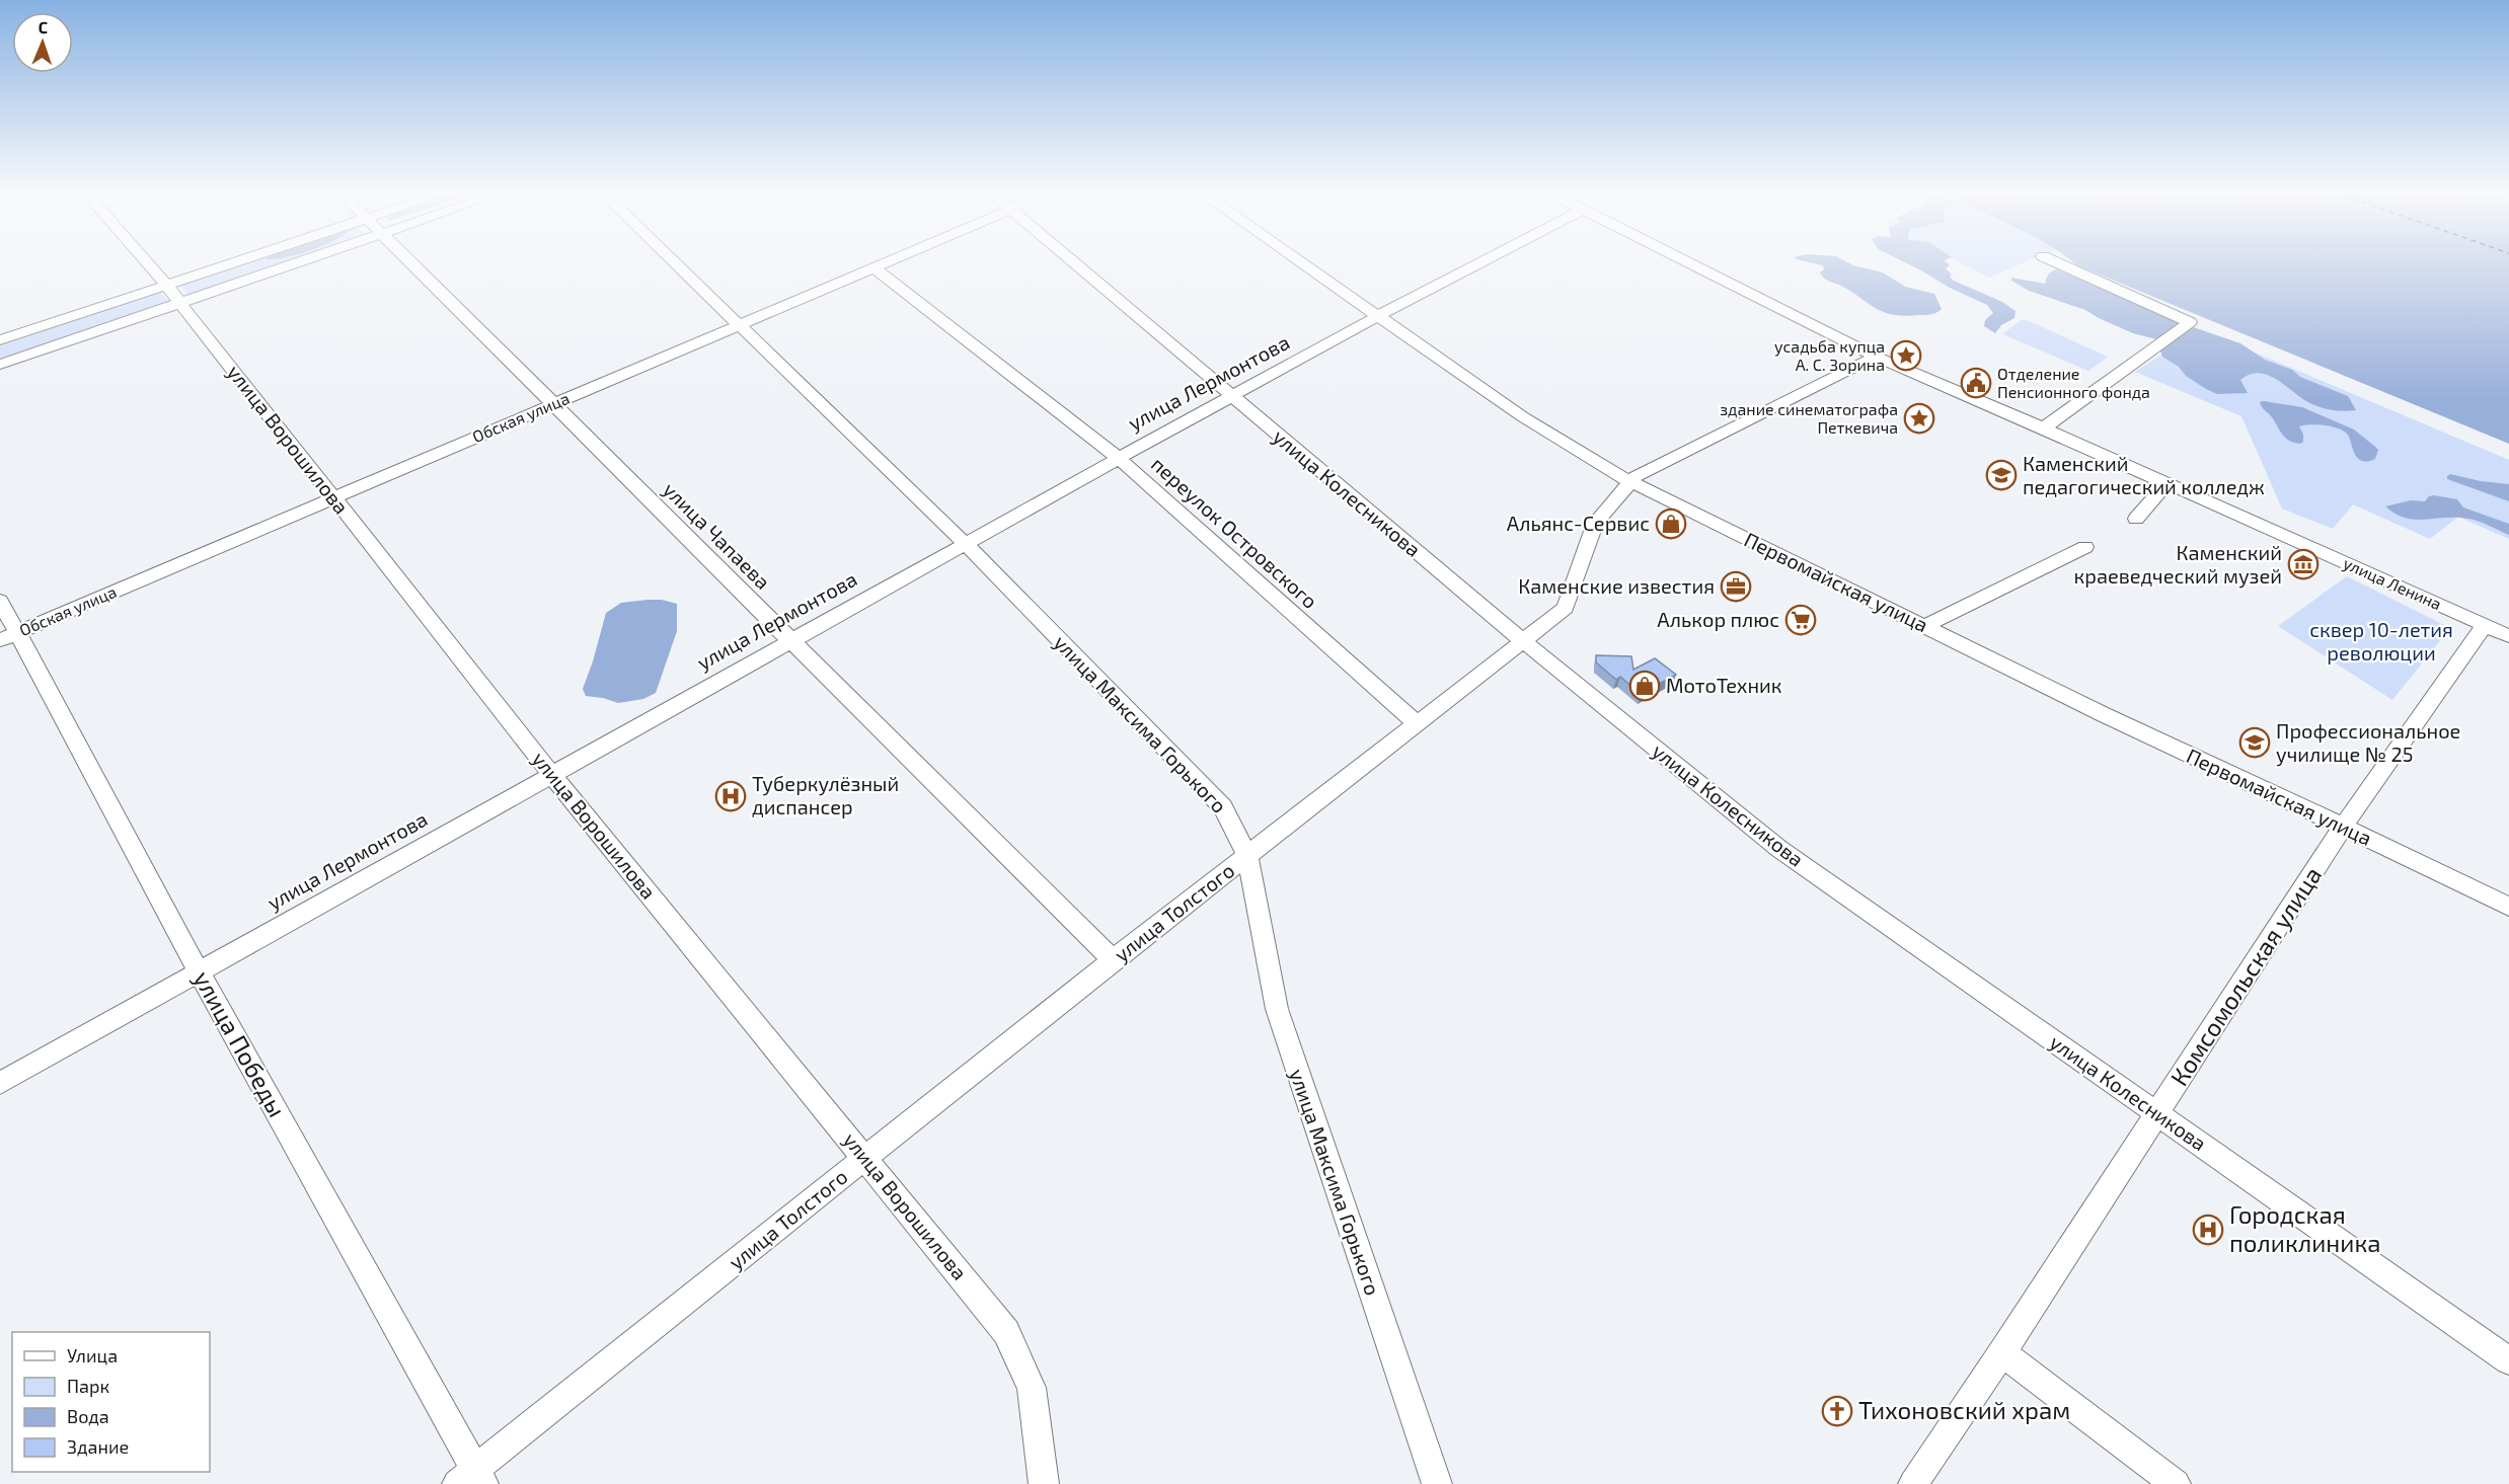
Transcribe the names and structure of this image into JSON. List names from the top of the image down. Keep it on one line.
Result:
{"streets":{"street":["улица Лермонтова","Обская улица","улица Ворошилова","улица Колесникова","переулок Островского","улица Чапаева","Первомайская улица","улица Ленина","улица Максима Горького","улица Толстого","Комсомольская улица","улица Победы"]},"crossings":[["улица Лермонтова","улица Ворошилова"],["улица Лермонтова","улица Колесникова"],["улица Лермонтова","переулок Островского"],["улица Лермонтова","улица Чапаева"],["улица Лермонтова","Первомайская улица"],["улица Лермонтова","улица Максима Горького"],["улица Лермонтова","улица Победы"],["Обская улица","улица Ворошилова"],["Обская улица","переулок Островского"],["Обская улица","улица Чапаева"],["Обская улица","улица Максима Горького"],["Обская улица","улица Победы"],["улица Ворошилова","улица Толстого"],["улица Колесникова","улица Толстого"],["улица Колесникова","Комсомольская улица"],["переулок Островского","улица Толстого"],["улица Чапаева","улица Толстого"],["Первомайская улица","улица Толстого"],["Первомайская улица","Комсомольская улица"],["улица Ленина","улица Толстого"],["улица Ленина","Комсомольская улица"],["улица Максима Горького","улица Толстого"],["улица Толстого","улица Победы"]],"parks":["сквер 10-летия революции"],"places":{"place":["усадьба купца А. С. Зорина","здание синематографа Петкевича"],"public building":["Отделение Пенсионного фонда"],"school or university":["Каменский педагогический колледж","Профессиональное училище № 25"],"shop":["Альянс-Сервис","МотоТехник"],"museum":["Каменский краеведческий музей"],"office":["Каменские известия"],"supermarket":["Алькор плюс"],"hospital":["Туберкулёзный диспансер","Городская поликлиника"],"church":["Тихоновский храм"]},"legend":["Улица","Парк","Вода","Здание"],"north":"top"}
